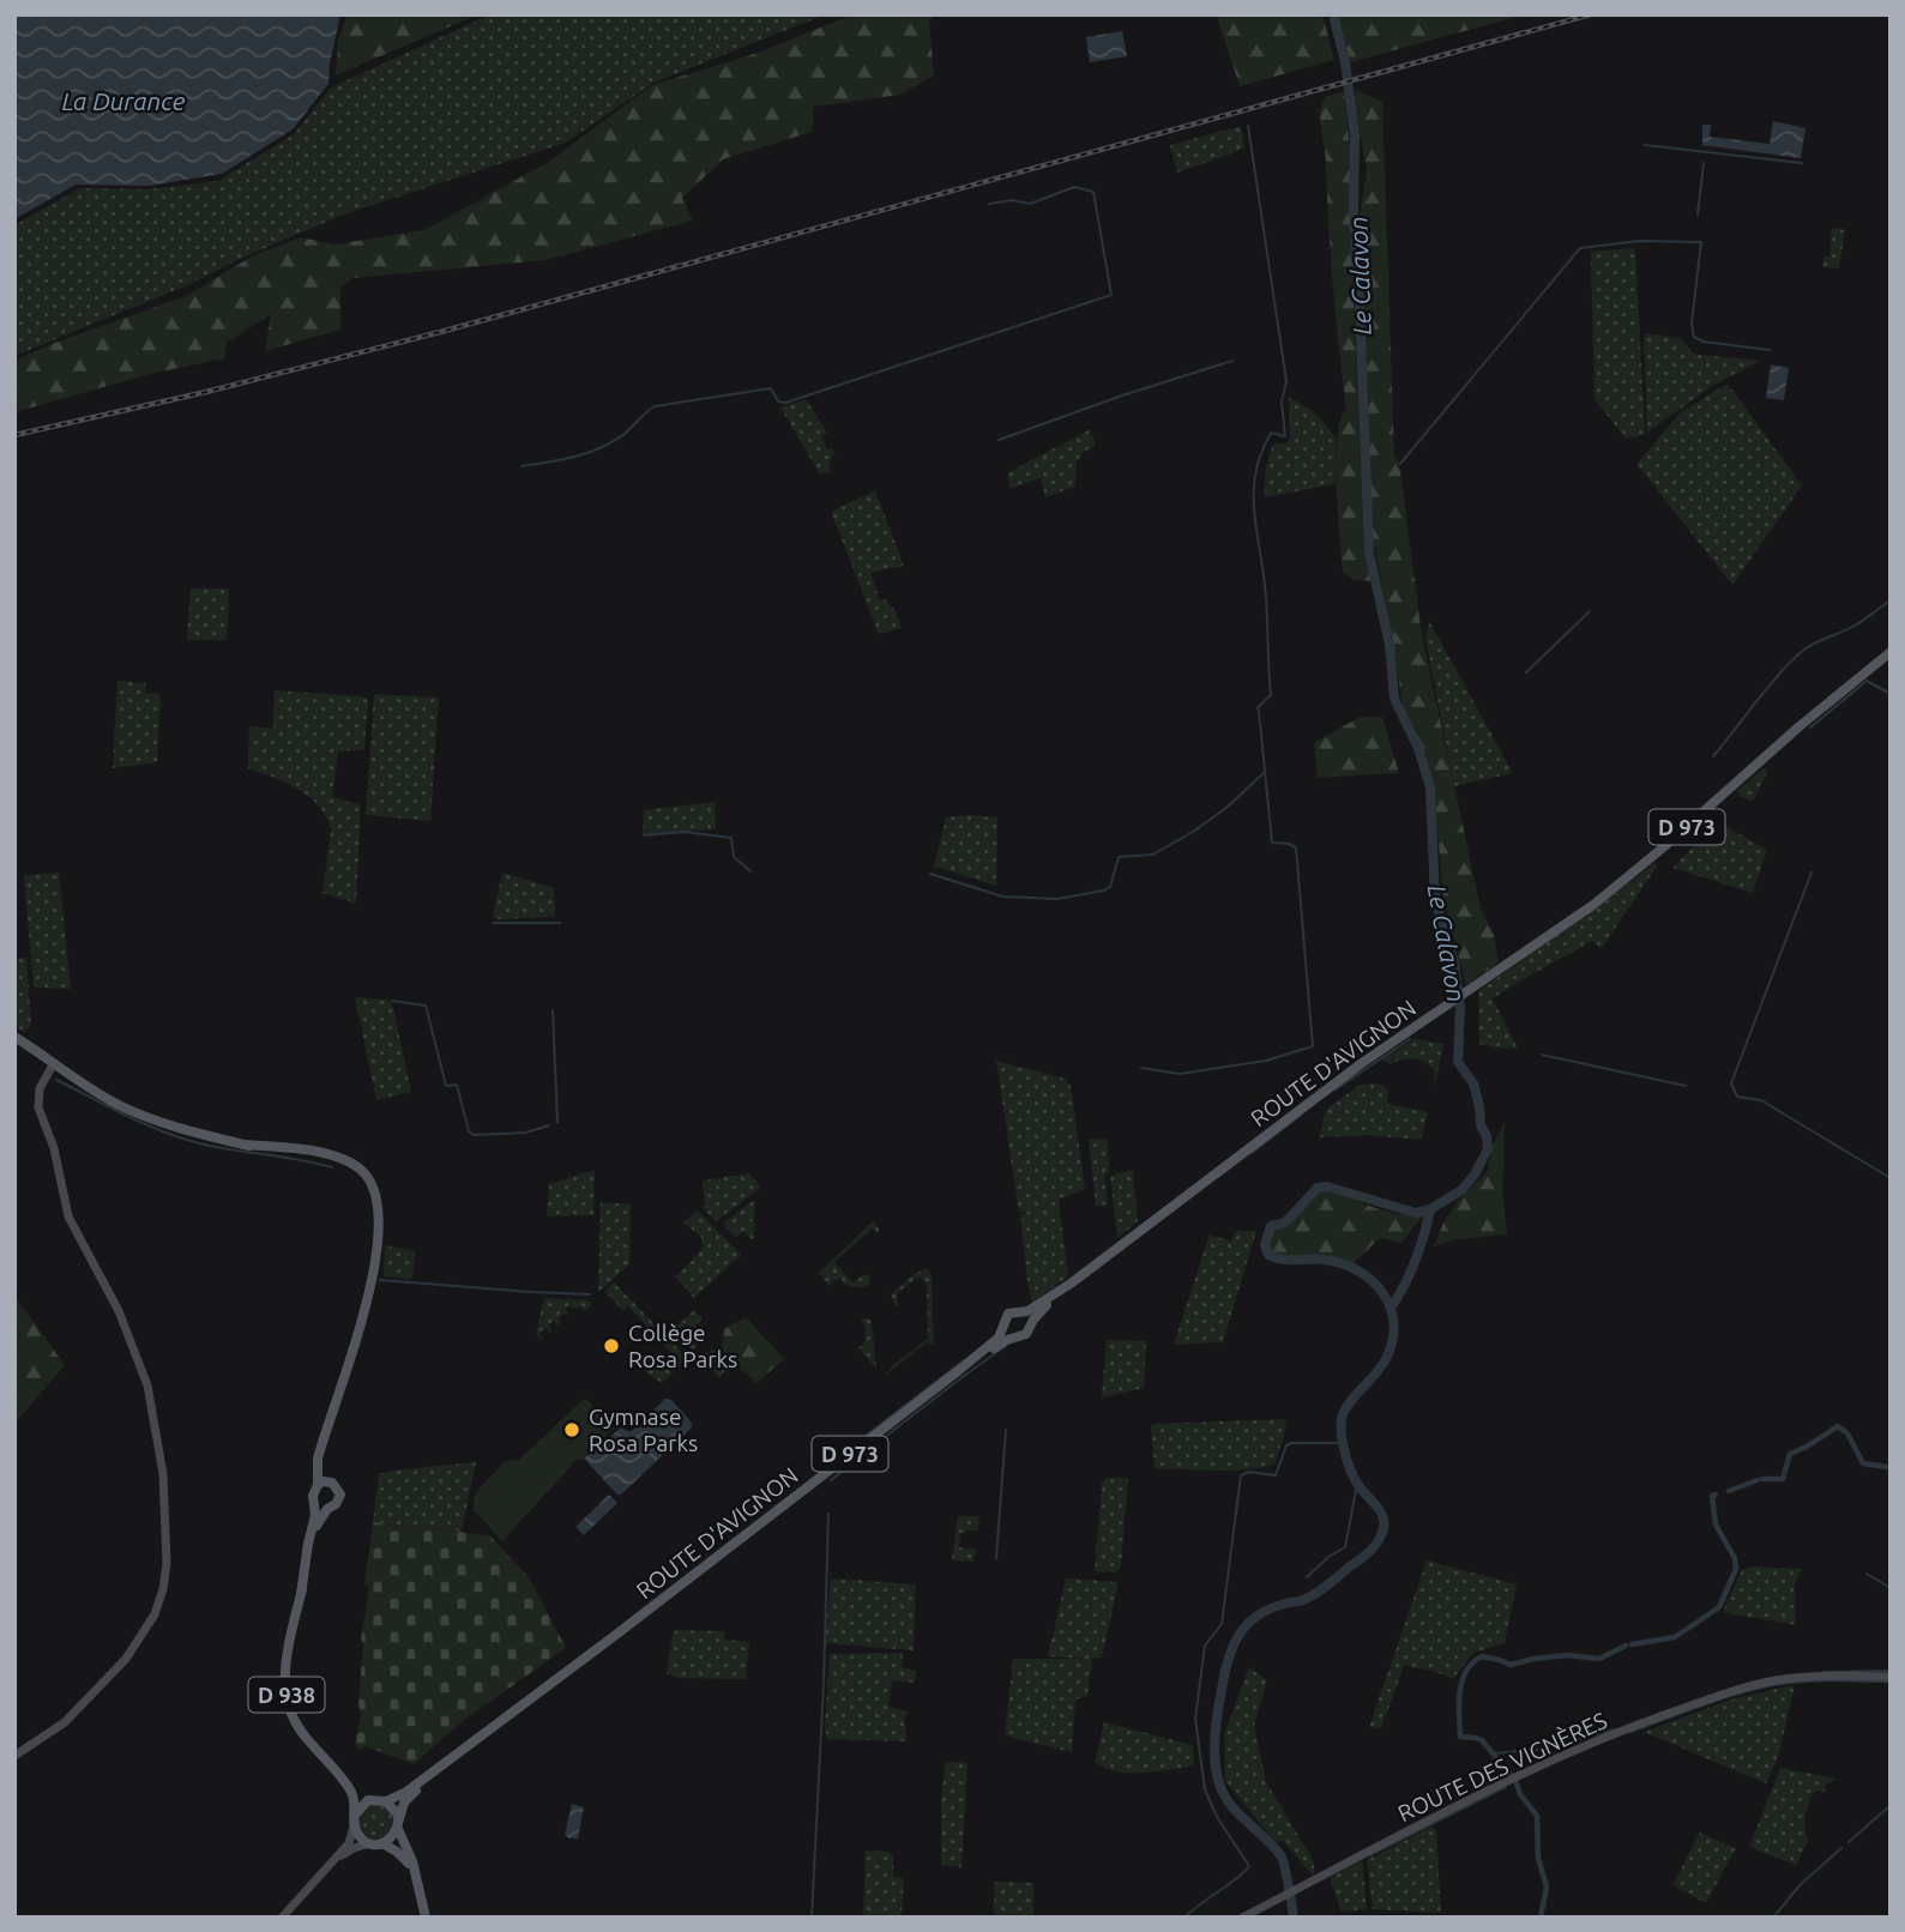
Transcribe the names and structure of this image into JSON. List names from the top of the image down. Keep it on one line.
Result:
{"streets":{"main road":["D 973","ROUTE D'AVIGNON","D 938"],"street":["ROUTE DES VIGNÈRES"]},"crossings":[["D 973","ROUTE D'AVIGNON"],["D 973","D 938"]],"water":["La Durance","Le Calavon"],"places":["Collège Rosa Parks","Gymnase Rosa Parks"]}
